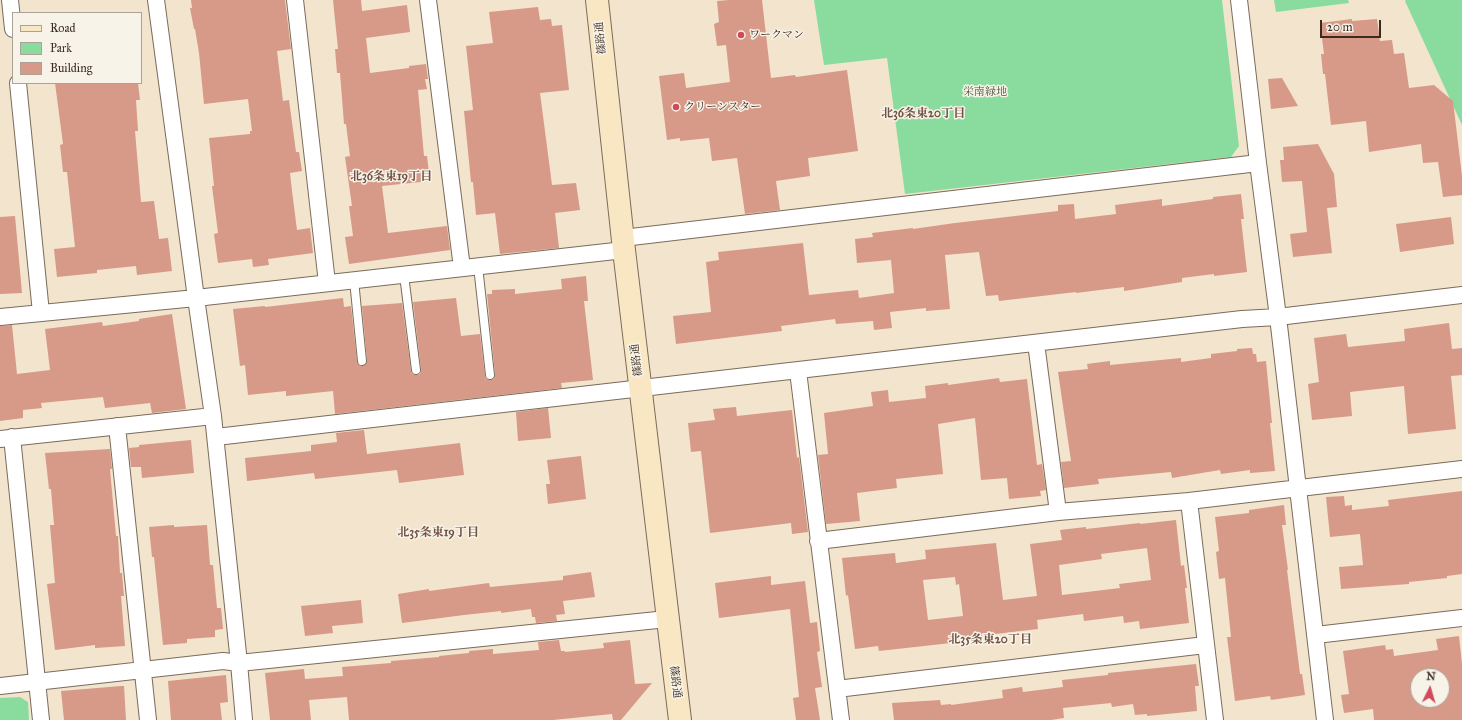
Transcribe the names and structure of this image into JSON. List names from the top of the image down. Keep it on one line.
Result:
{"streets":{"street":["篠路通"]},"districts":["北36条東20丁目","北36条東19丁目","北35条東19丁目","北35条東20丁目"],"parks":["栄南緑地"],"places":["ワークマン","クリーンスター"],"legend":["Road","Park","Building"],"scale_bar":"20 m","north":"top"}
